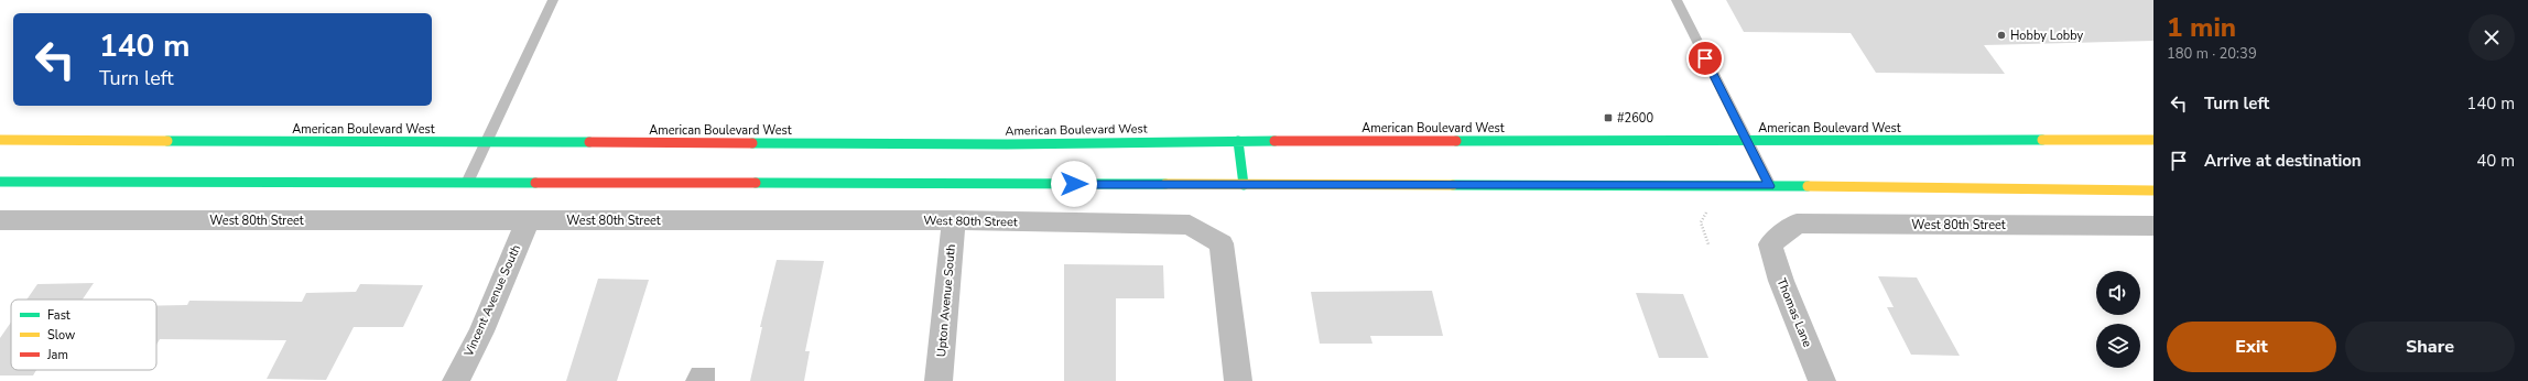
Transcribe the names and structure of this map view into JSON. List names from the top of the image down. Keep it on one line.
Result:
{"streets":{"main road":["American Boulevard West"],"street":["West 80th Street","Vincent Avenue South","Upton Avenue South","Thomas Lane"]},"crossings":[["West 80th Street","Vincent Avenue South"],["West 80th Street","Upton Avenue South"],["West 80th Street","Thomas Lane"]],"places":{"other":["Hobby Lobby"],"transit":["#2600"]},"legend":["Fast","Slow","Jam"],"page":{"heading":["1 min","180 m · 20:39"],"turn":["140 m","Turn left"],"list":[{"name":"Turn left","value":"140 m"},{"name":"Arrive at destination","value":"40 m"}],"buttons":["Exit","Share"]}}
